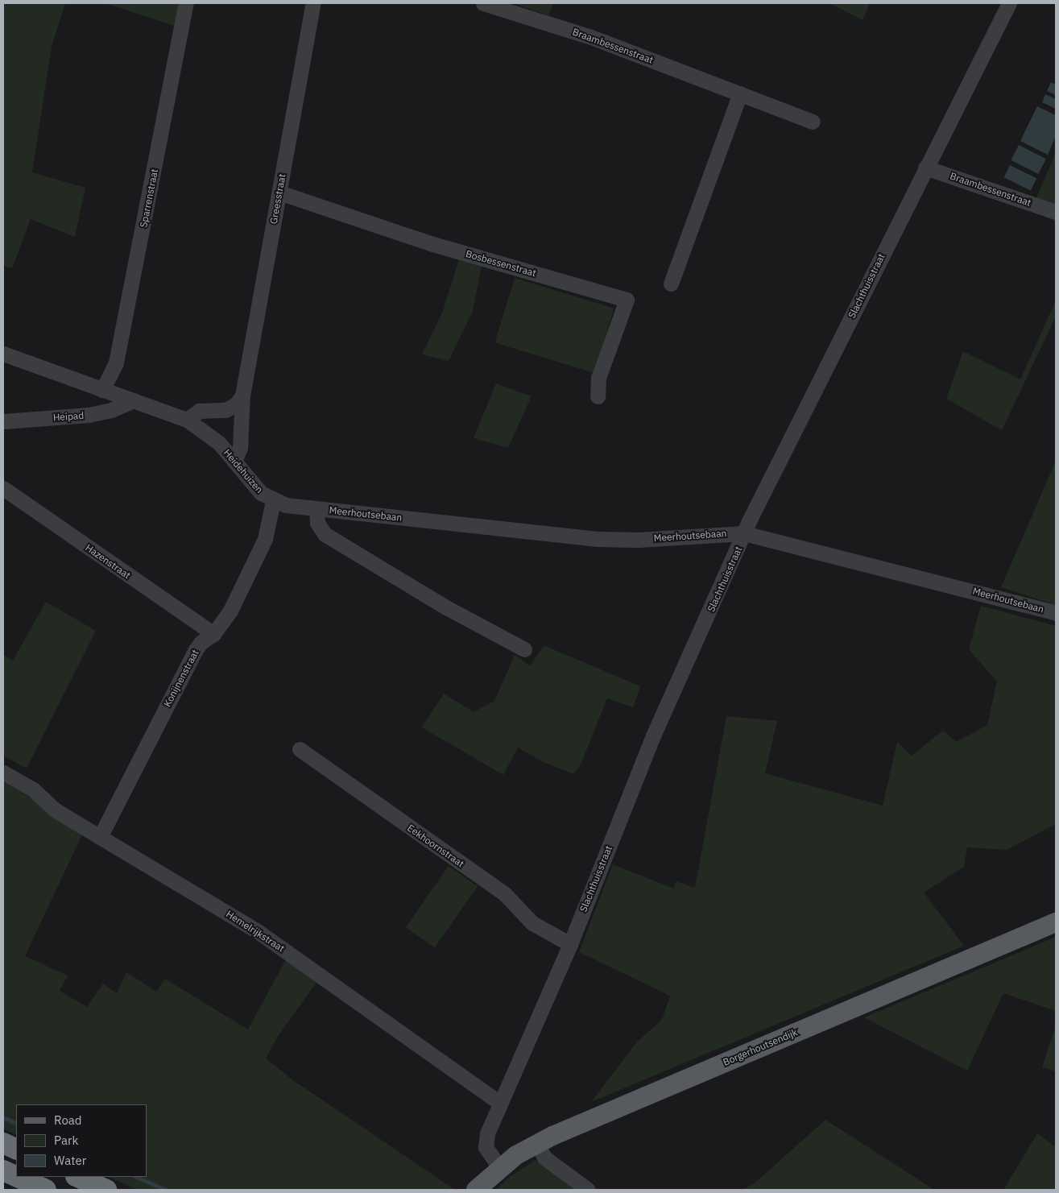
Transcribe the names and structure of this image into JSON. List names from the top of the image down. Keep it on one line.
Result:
{"streets":{"main road":["Borgerhoutsendijk"],"street":["Braambessenstraat","Sparrenstraat","Greesstraat","Bosbessenstraat","Slachthuisstraat","Heipad","Heidehuizen","Meerhoutsebaan","Hazenstraat","Konijnenstraat","Eekhoornstraat","Hemelrijkstraat"]},"crossings":[["Braambessenstraat","Slachthuisstraat"],["Sparrenstraat","Heidehuizen"],["Greesstraat","Bosbessenstraat"],["Greesstraat","Heidehuizen"],["Slachthuisstraat","Meerhoutsebaan"],["Slachthuisstraat","Eekhoornstraat"],["Slachthuisstraat","Hemelrijkstraat"],["Slachthuisstraat","Borgerhoutsendijk"],["Heipad","Heidehuizen"],["Heidehuizen","Meerhoutsebaan"],["Heidehuizen","Konijnenstraat"],["Hazenstraat","Konijnenstraat"],["Konijnenstraat","Hemelrijkstraat"]],"legend":["Road","Park","Water"]}
